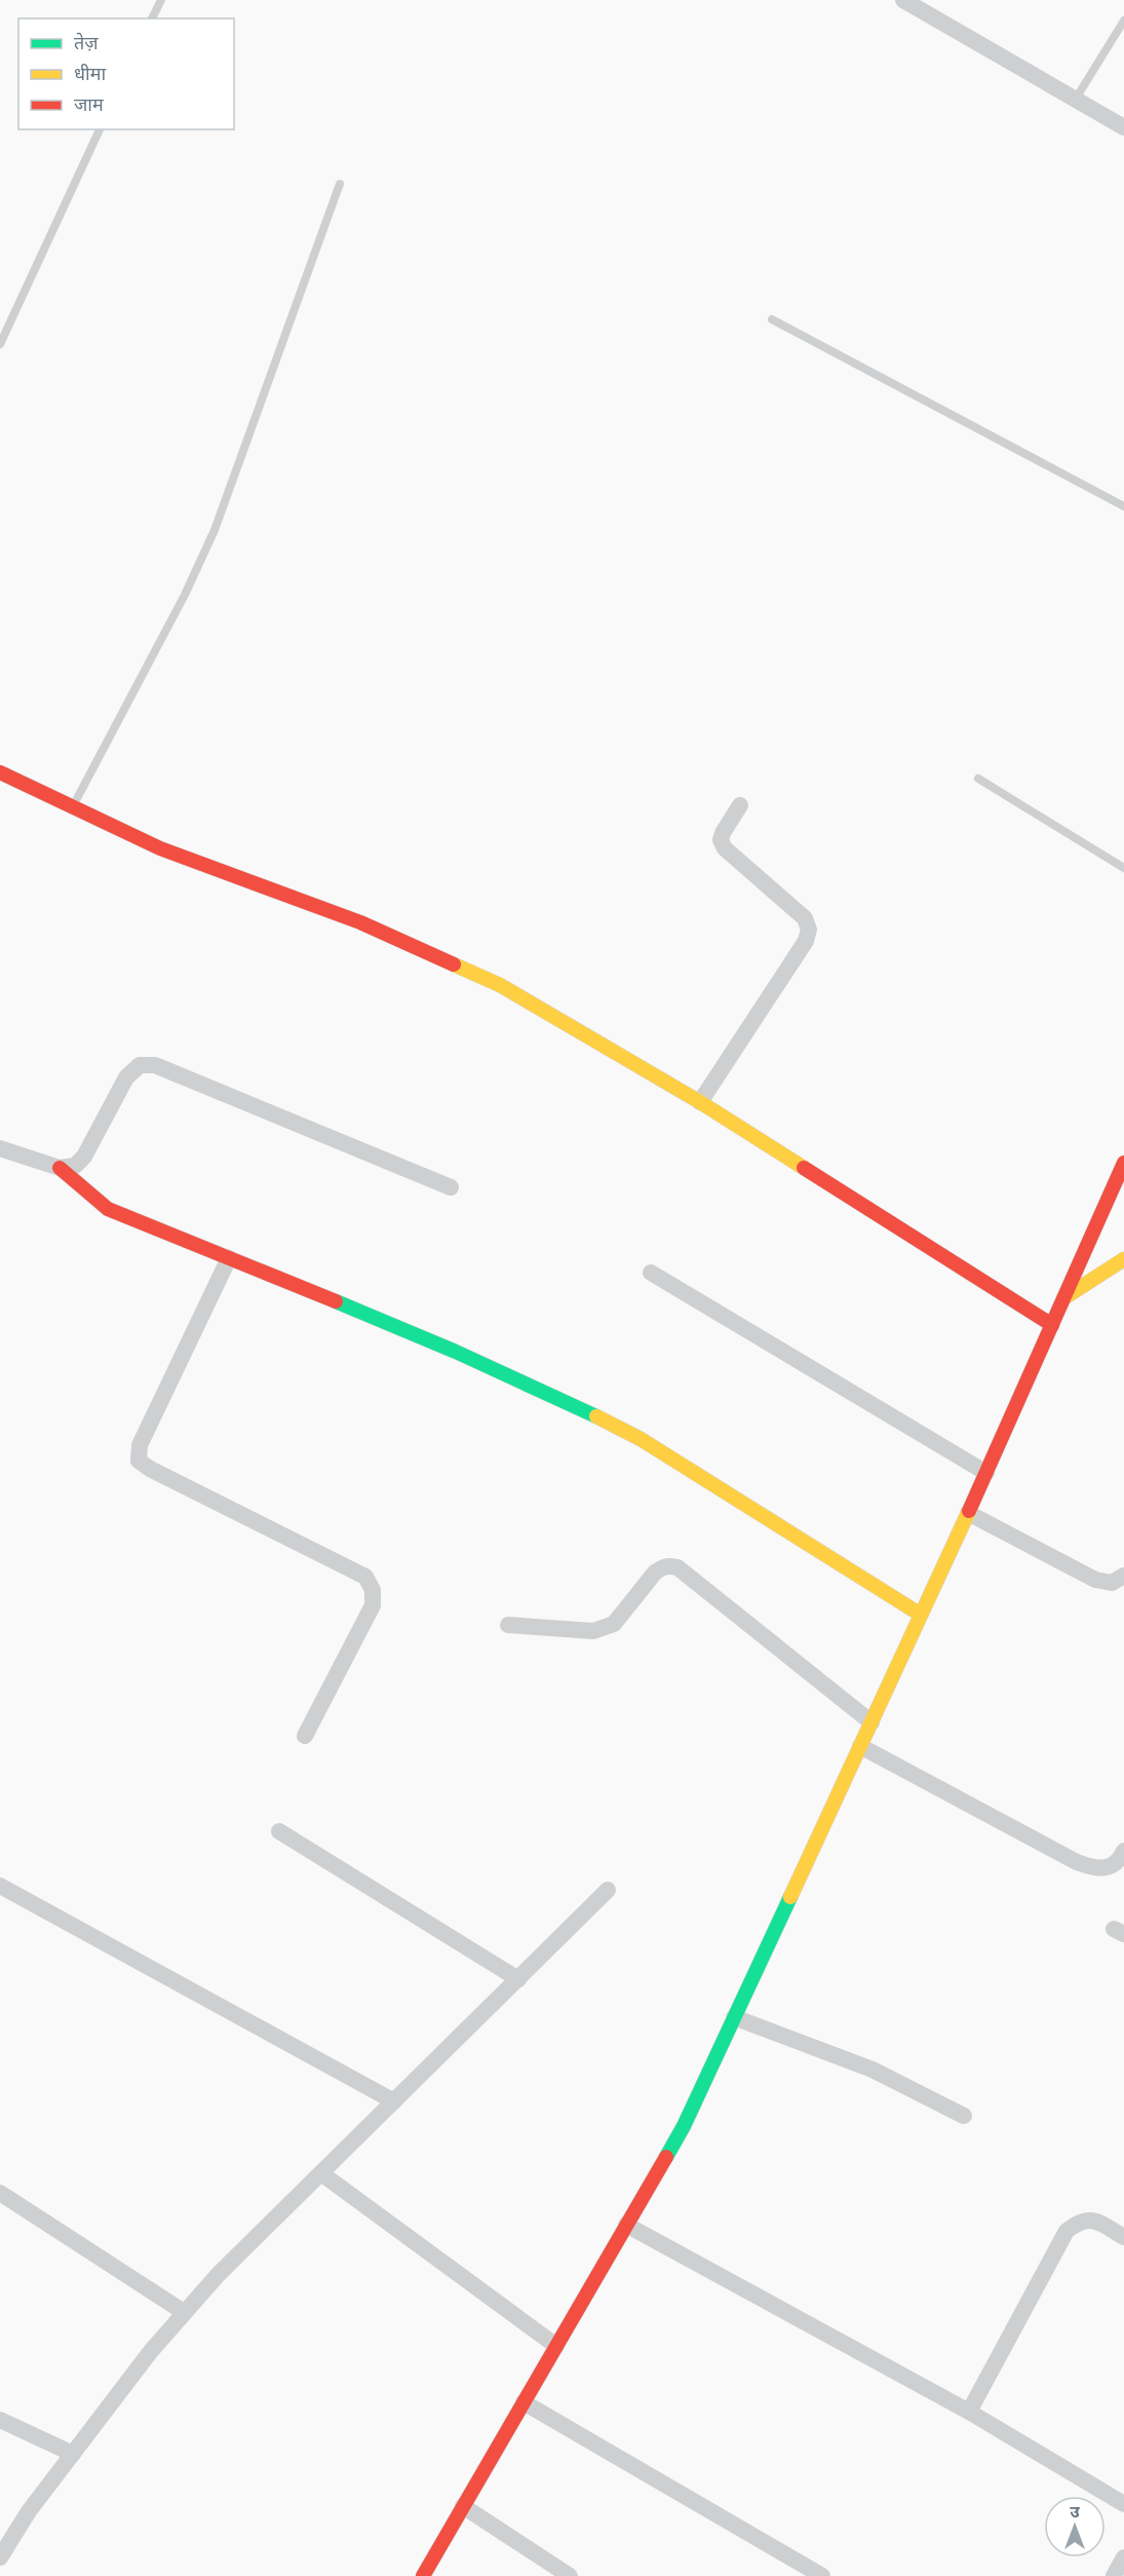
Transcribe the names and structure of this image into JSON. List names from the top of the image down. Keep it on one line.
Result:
{"legend":["तेज़","धीमा","जाम"],"north":"top"}
